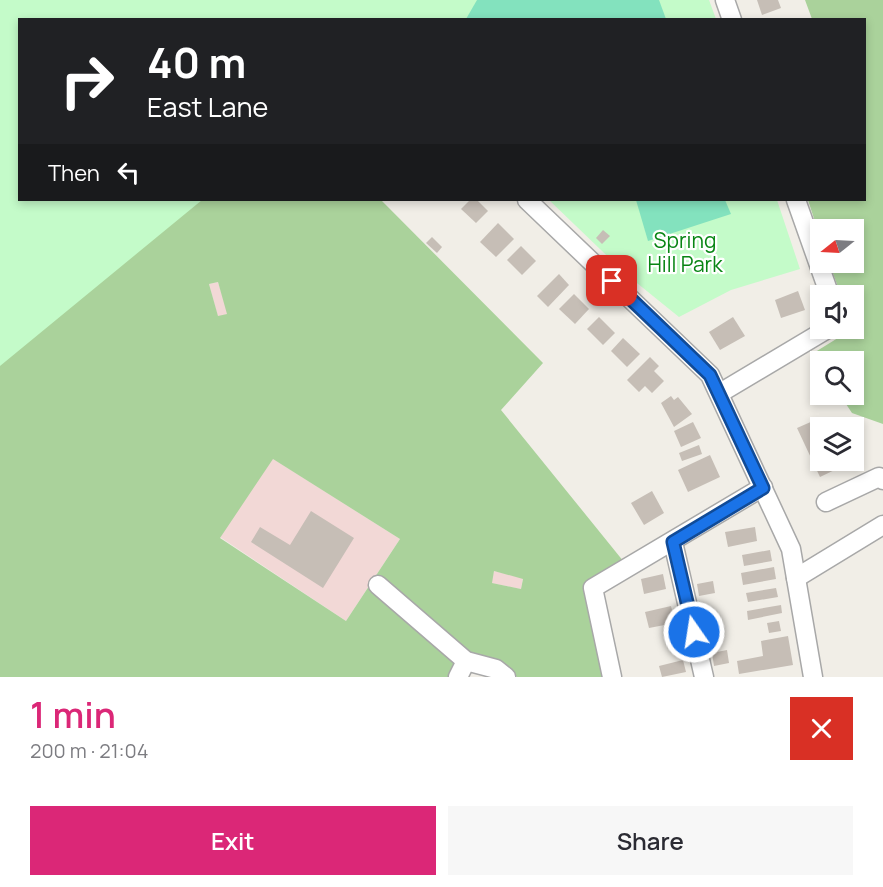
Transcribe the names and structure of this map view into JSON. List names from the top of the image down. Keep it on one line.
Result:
{"parks":["Spring Hill Park"],"north":"left","page":{"turn":["40 m","East Lane"],"then":"Then","heading":["1 min","200 m · 21:04"],"buttons":["Exit","Share"]}}
